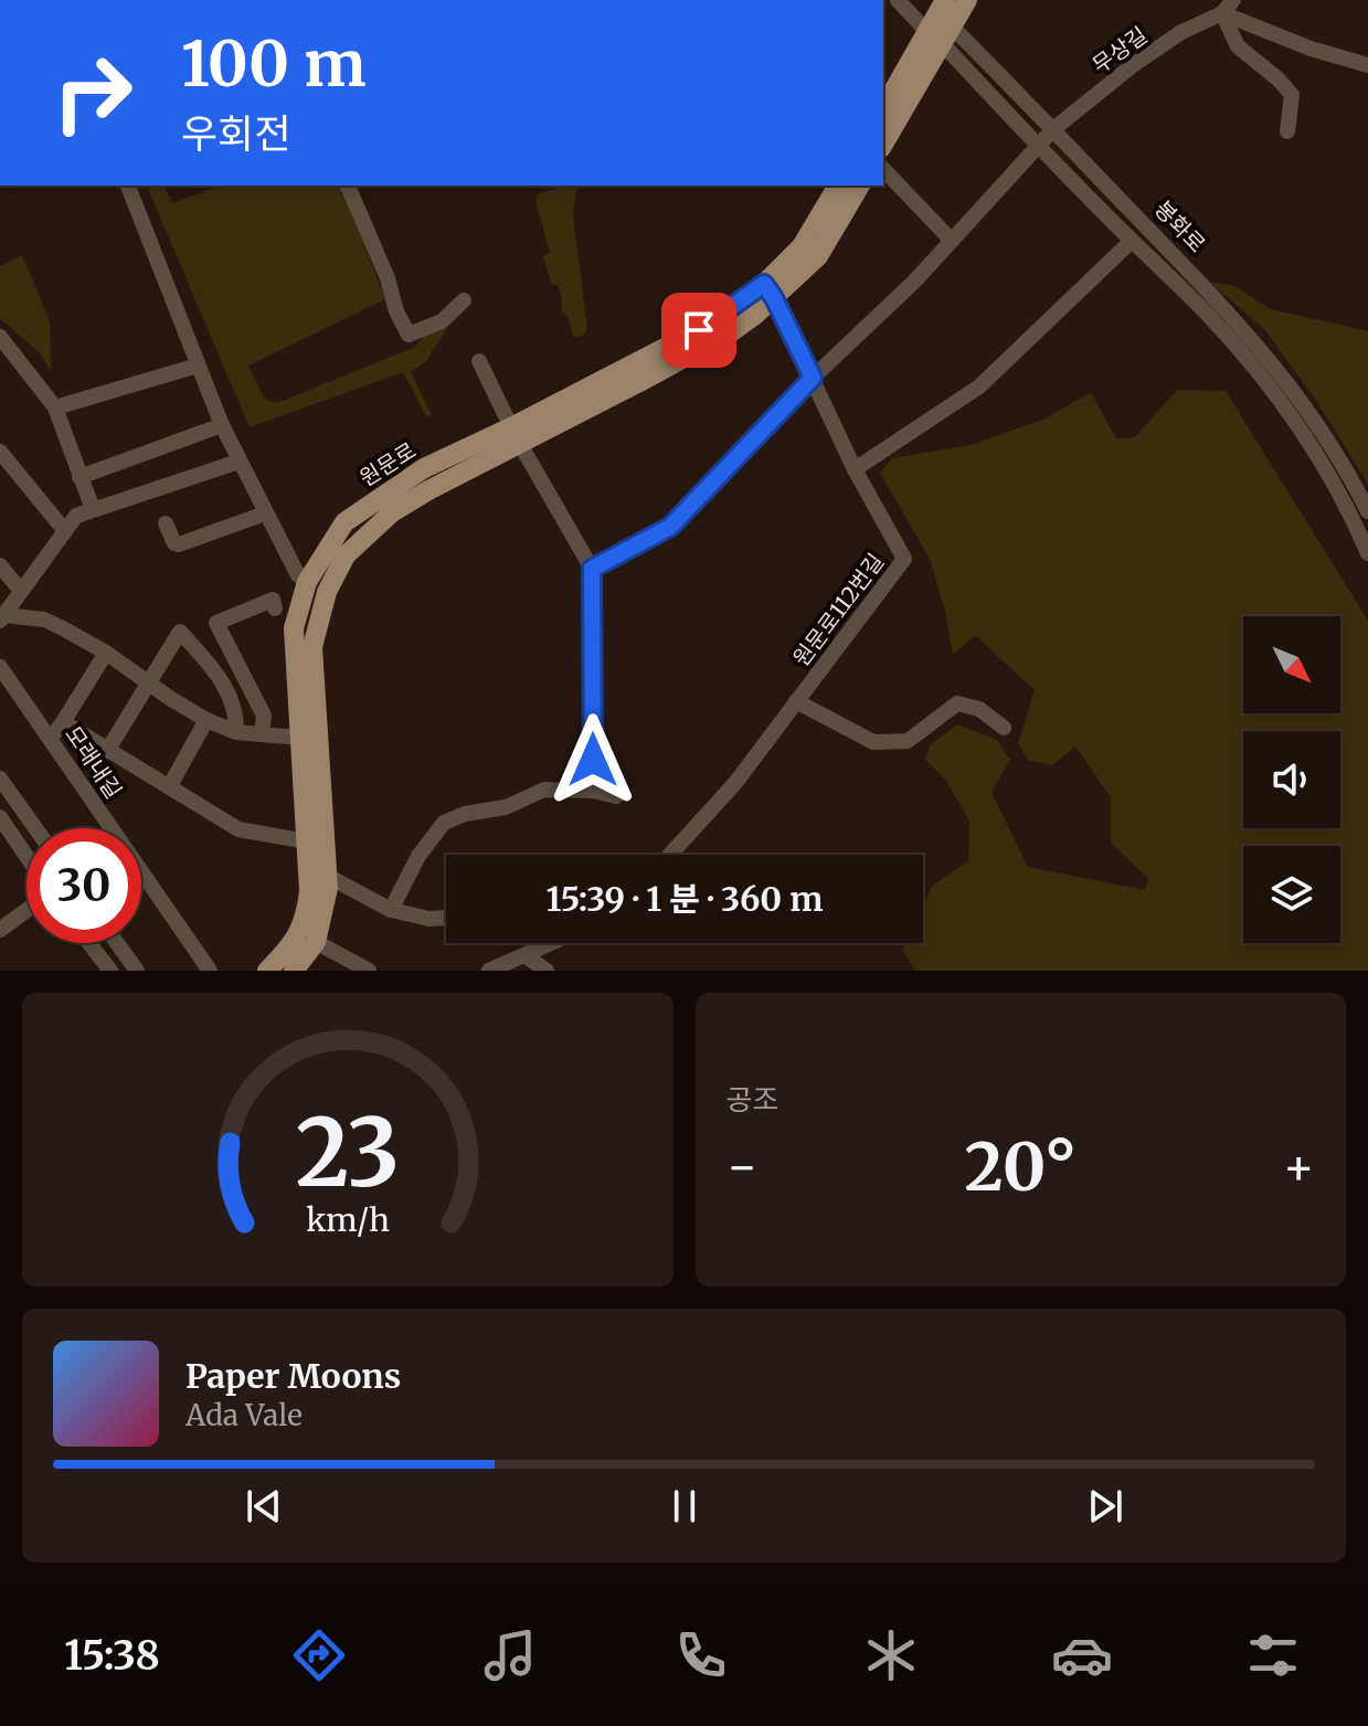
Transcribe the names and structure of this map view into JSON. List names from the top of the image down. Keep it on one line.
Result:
{"streets":{"main road":["원문로"],"street":["무상길","봉화로","원문로112번길","모래내길"]},"crossings":[["무상길","봉화로"],["무상길","원문로112번길"],["원문로","원문로112번길"]],"north":"bottom right","page":{"turn":["100 m","우회전"],"limit":"30","trip":"15:39 · 1 분 · 360 m","tile":"공조","heat":["−","20°","+"],"song":["Paper Moons","Ada Vale"],"tabs":"15:38","gauge":["23","km/h"]}}
